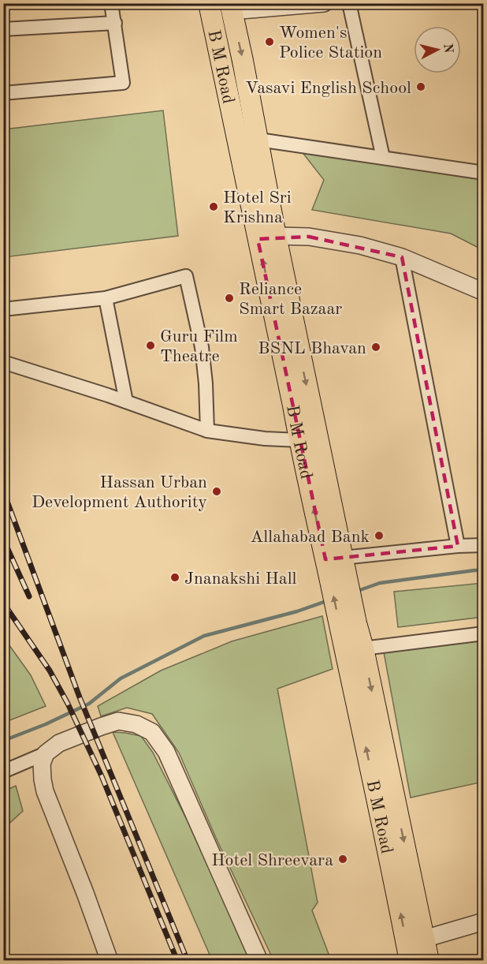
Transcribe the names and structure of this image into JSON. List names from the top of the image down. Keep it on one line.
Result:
{"streets":{"main road":["B M Road"]},"places":["Women's Police Station","Vasavi English School","Hotel Sri Krishna","Reliance Smart Bazaar","Guru Film Theatre","BSNL Bhavan","Hassan Urban Development Authority","Allahabad Bank","Jnanakshi Hall","Hotel Shreevara"],"north":"right"}
